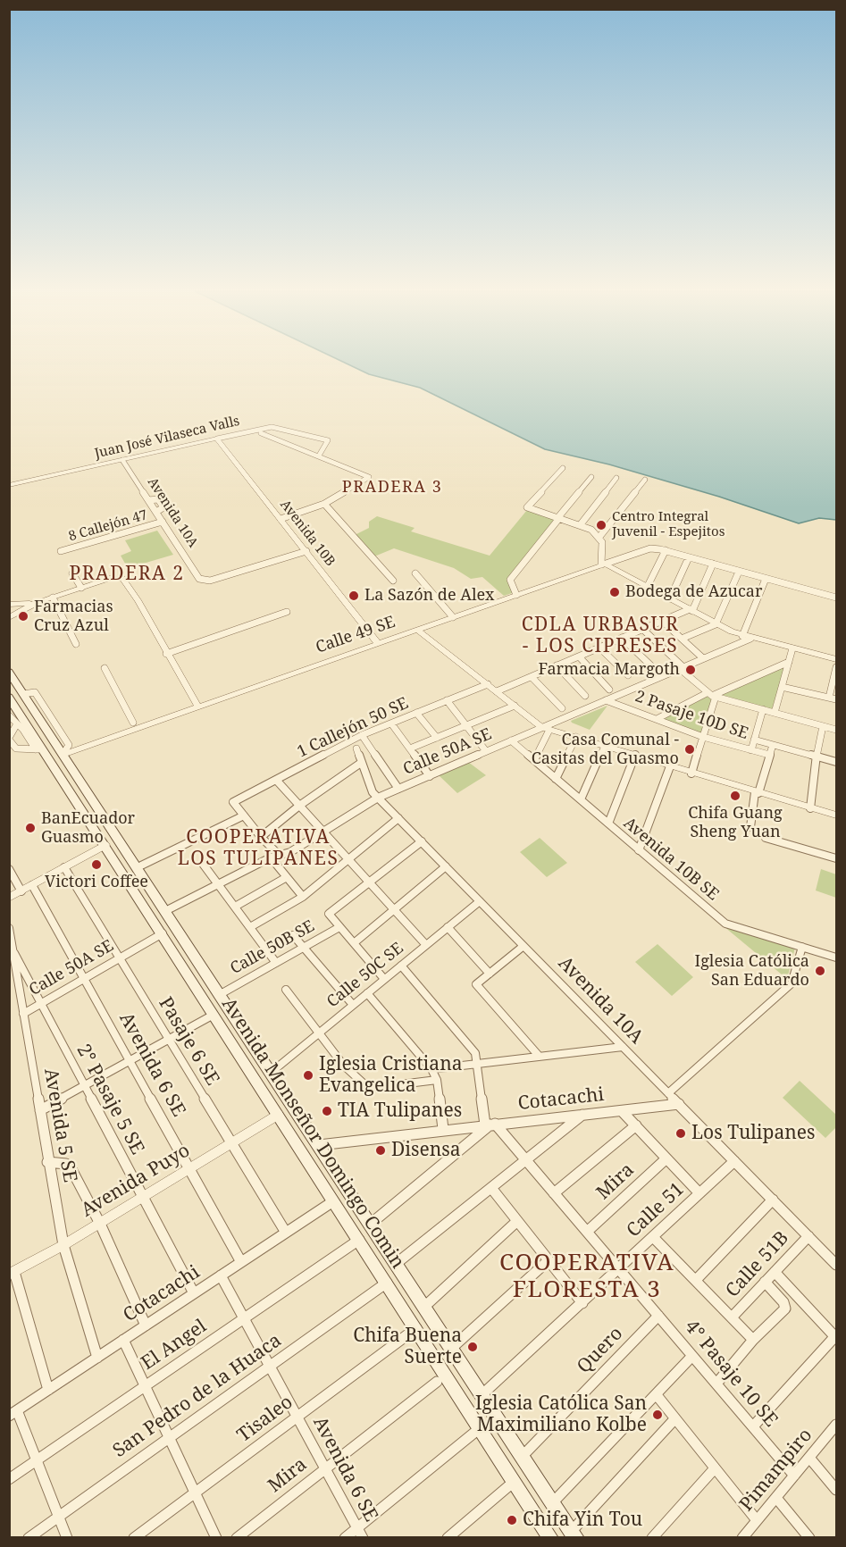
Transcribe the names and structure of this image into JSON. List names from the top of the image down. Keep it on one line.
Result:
{"streets":{"main road":["Avenida Monseñor Domingo Comin"],"street":["Juan José Vilaseca Valls","Avenida 10A","8 Callejón 47","Avenida 10B","Calle 49 SE","2 Pasaje 10D SE","1 Callejón 50 SE","Calle 50A SE","Avenida 10B SE","Calle 50B SE","Calle 50C SE","Pasaje 6 SE","Avenida 6 SE","2° Pasaje 5 SE","Cotacachi","Avenida 5 SE","Avenida Puyo","Mira","Calle 51","Calle 51B","El Angel","Quero","4° Pasaje 10 SE","San Pedro de la Huaca","Tisaleo","Pimampiro"]},"crossings":[["Juan José Vilaseca Valls","Avenida 10A"],["Juan José Vilaseca Valls","Avenida 10B"],["Avenida 10A","8 Callejón 47"],["Avenida 10A","Avenida 10B"],["Avenida 10A","Calle 50A SE"],["Avenida 10A","Calle 50C SE"],["Avenida 10A","Cotacachi"],["Avenida 10A","Calle 51"],["Avenida 10A","Calle 51B"],["Avenida 10B","Calle 49 SE"],["Calle 49 SE","Avenida Monseñor Domingo Comin"],["2 Pasaje 10D SE","Calle 50A SE"],["Calle 50A SE","Avenida 10B SE"],["Calle 50A SE","Pasaje 6 SE"],["Calle 50A SE","Avenida 6 SE"],["Calle 50A SE","2° Pasaje 5 SE"],["Calle 50A SE","Avenida 5 SE"],["Calle 50A SE","Avenida Monseñor Domingo Comin"],["Calle 50B SE","Avenida Monseñor Domingo Comin"],["Calle 50C SE","Avenida Monseñor Domingo Comin"],["Pasaje 6 SE","Cotacachi"],["Pasaje 6 SE","Avenida Puyo"],["Avenida 6 SE","Cotacachi"],["Avenida 6 SE","Avenida Puyo"],["Avenida 6 SE","Mira"],["Avenida 6 SE","El Angel"],["Avenida 6 SE","San Pedro de la Huaca"],["Avenida 6 SE","Tisaleo"],["2° Pasaje 5 SE","Cotacachi"],["2° Pasaje 5 SE","Avenida 5 SE"],["2° Pasaje 5 SE","Avenida Puyo"],["Cotacachi","Avenida 5 SE"],["Cotacachi","Avenida Monseñor Domingo Comin"],["Cotacachi","4° Pasaje 10 SE"],["Avenida 5 SE","Avenida Puyo"],["Avenida Monseñor Domingo Comin","Avenida Puyo"],["Avenida Monseñor Domingo Comin","Calle 51"],["Avenida Monseñor Domingo Comin","El Angel"],["Avenida Monseñor Domingo Comin","Quero"],["Avenida Monseñor Domingo Comin","San Pedro de la Huaca"],["Avenida Monseñor Domingo Comin","Tisaleo"],["Mira","4° Pasaje 10 SE"],["Calle 51","4° Pasaje 10 SE"],["Quero","4° Pasaje 10 SE"],["4° Pasaje 10 SE","Pimampiro"]],"districts":["PRADERA 3","PRADERA 2","CDLA URBASUR - LOS CIPRESES","COOPERATIVA LOS TULIPANES","COOPERATIVA FLORESTA 3"],"places":["Centro Integral Juvenil - Espejitos","Bodega de Azucar","La Sazón de Alex","Farmacias Cruz Azul","Farmacia Margoth","Casa Comunal - Casitas del Guasmo","Chifa Guang Sheng Yuan","BanEcuador Guasmo","Victori Coffee","Iglesia Católica San Eduardo","Iglesia Cristiana Evangelica","TIA Tulipanes","Los Tulipanes","Disensa","Chifa Buena Suerte","Iglesia Católica San Maximiliano Kolbe","Chifa Yin Tou"]}
